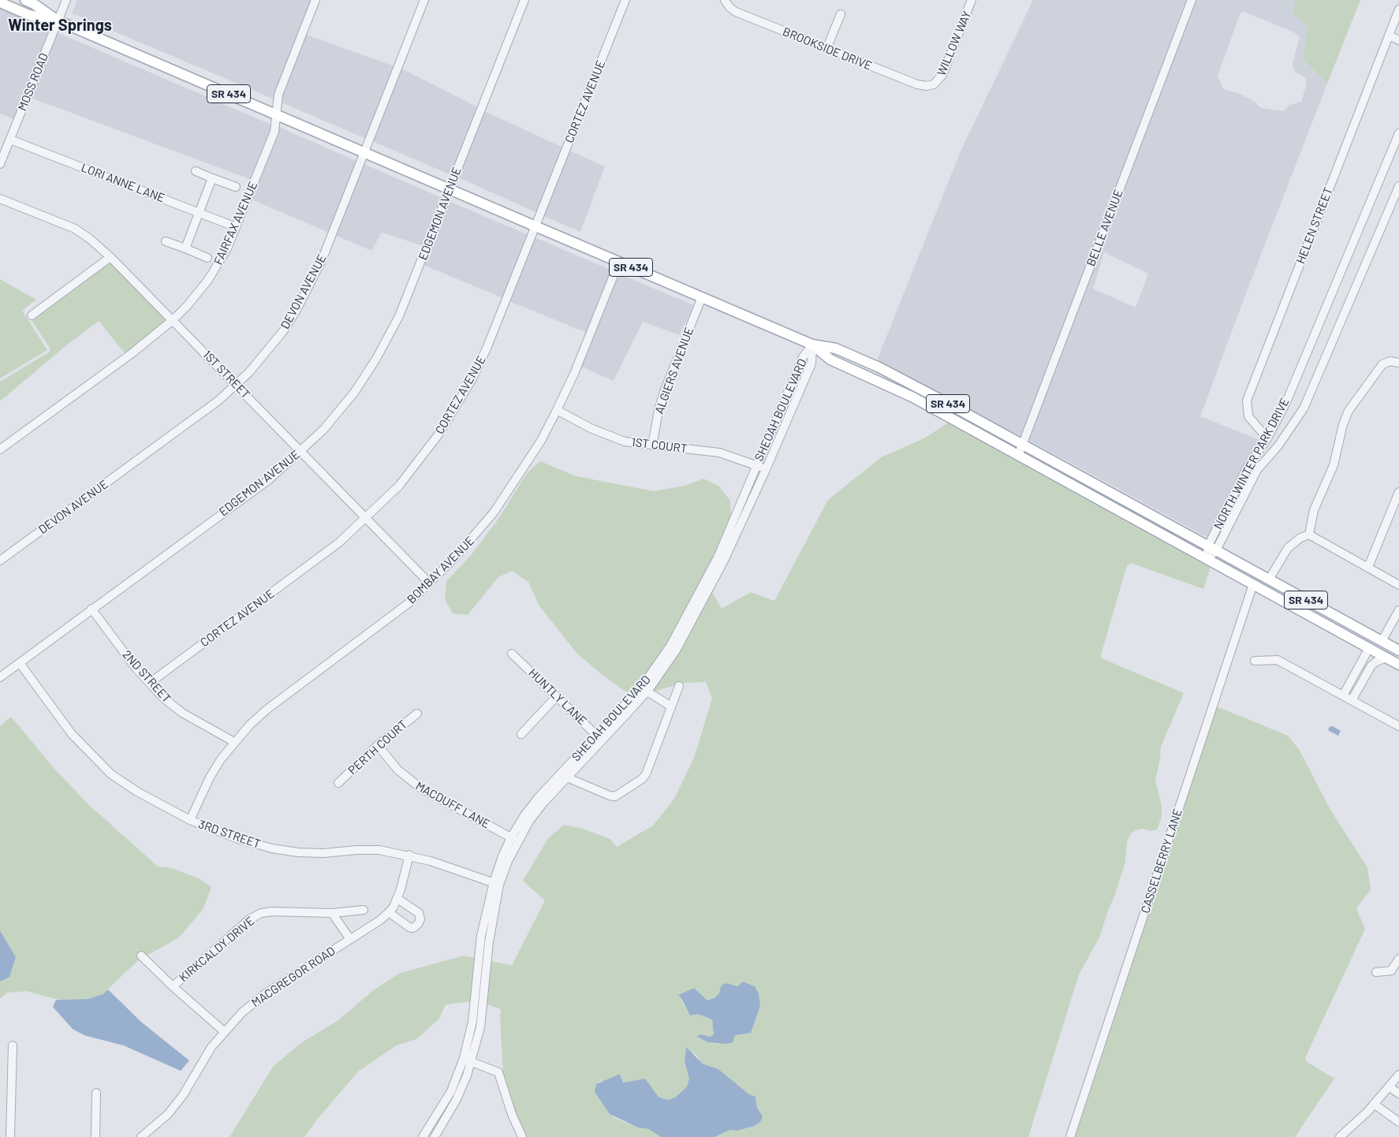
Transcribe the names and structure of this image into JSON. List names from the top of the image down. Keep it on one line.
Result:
{"streets":{"main road":["SR 434"],"street":["WILLOW WAY","BROOKSIDE DRIVE","MOSS ROAD","CORTEZ AVENUE","LORI ANNE LANE","EDGEMON AVENUE","FAIRFAX AVENUE","HELEN STREET","BELLE AVENUE","DEVON AVENUE","ALGIERS AVENUE","1ST STREET","SHEOAH BOULEVARD","1ST COURT","NORTH WINTER PARK DRIVE","BOMBAY AVENUE","2ND STREET","HUNTLY LANE","PERTH COURT","MACDUFF LANE","3RD STREET","CASSELBERRY LANE","KIRKCALDY DRIVE","MACGREGOR ROAD"]},"crossings":[["WILLOW WAY","BROOKSIDE DRIVE"],["MOSS ROAD","SR 434"],["MOSS ROAD","LORI ANNE LANE"],["SR 434","CORTEZ AVENUE"],["SR 434","EDGEMON AVENUE"],["SR 434","FAIRFAX AVENUE"],["SR 434","BELLE AVENUE"],["SR 434","DEVON AVENUE"],["SR 434","ALGIERS AVENUE"],["SR 434","SHEOAH BOULEVARD"],["SR 434","NORTH WINTER PARK DRIVE"],["SR 434","BOMBAY AVENUE"],["SR 434","CASSELBERRY LANE"],["CORTEZ AVENUE","1ST STREET"],["CORTEZ AVENUE","2ND STREET"],["LORI ANNE LANE","FAIRFAX AVENUE"],["EDGEMON AVENUE","1ST STREET"],["EDGEMON AVENUE","2ND STREET"],["EDGEMON AVENUE","3RD STREET"],["FAIRFAX AVENUE","1ST STREET"],["HELEN STREET","NORTH WINTER PARK DRIVE"],["DEVON AVENUE","1ST STREET"],["ALGIERS AVENUE","1ST COURT"],["1ST STREET","BOMBAY AVENUE"],["SHEOAH BOULEVARD","1ST COURT"],["SHEOAH BOULEVARD","HUNTLY LANE"],["SHEOAH BOULEVARD","MACDUFF LANE"],["SHEOAH BOULEVARD","3RD STREET"],["1ST COURT","BOMBAY AVENUE"],["BOMBAY AVENUE","2ND STREET"],["BOMBAY AVENUE","3RD STREET"],["PERTH COURT","MACDUFF LANE"],["3RD STREET","MACGREGOR ROAD"]],"districts":["Winter Springs"]}
